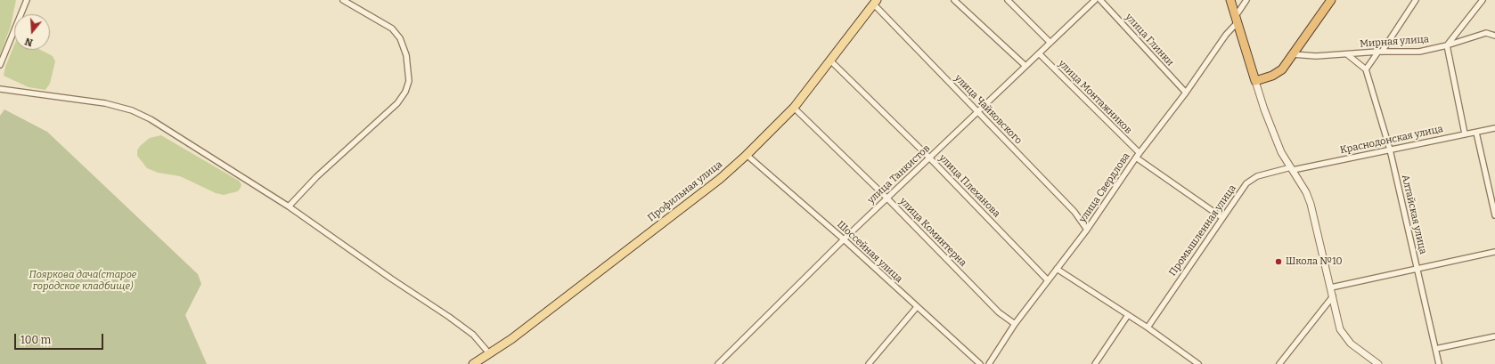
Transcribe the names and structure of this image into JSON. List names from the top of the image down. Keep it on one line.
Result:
{"streets":{"main road":["Профильная улица"],"street":["улица Глинки","Мирная улица","улица Монтажников","улица Чайковского","Краснодонская улица","улица Танкистов","улица Плеханова","улица Свердлова","Алтайская улица","Промышленная улица","улица Коминтерна","Шоссейная улица"]},"crossings":[["улица Глинки","улица Свердлова"],["улица Монтажников","улица Танкистов"],["улица Монтажников","улица Свердлова"],["улица Монтажников","Промышленная улица"],["улица Чайковского","улица Танкистов"],["улица Чайковского","улица Свердлова"],["улица Чайковского","Профильная улица"],["Краснодонская улица","Алтайская улица"],["Краснодонская улица","Промышленная улица"],["улица Танкистов","улица Плеханова"],["улица Танкистов","улица Коминтерна"],["улица Танкистов","Шоссейная улица"],["улица Плеханова","улица Свердлова"],["улица Плеханова","Профильная улица"],["улица Свердлова","улица Коминтерна"],["Профильная улица","улица Коминтерна"],["Профильная улица","Шоссейная улица"]],"parks":["Пояркова дача(старое городское кладбище)"],"places":["Школа №10"],"scale_bar":"100 m","north":"bottom"}
